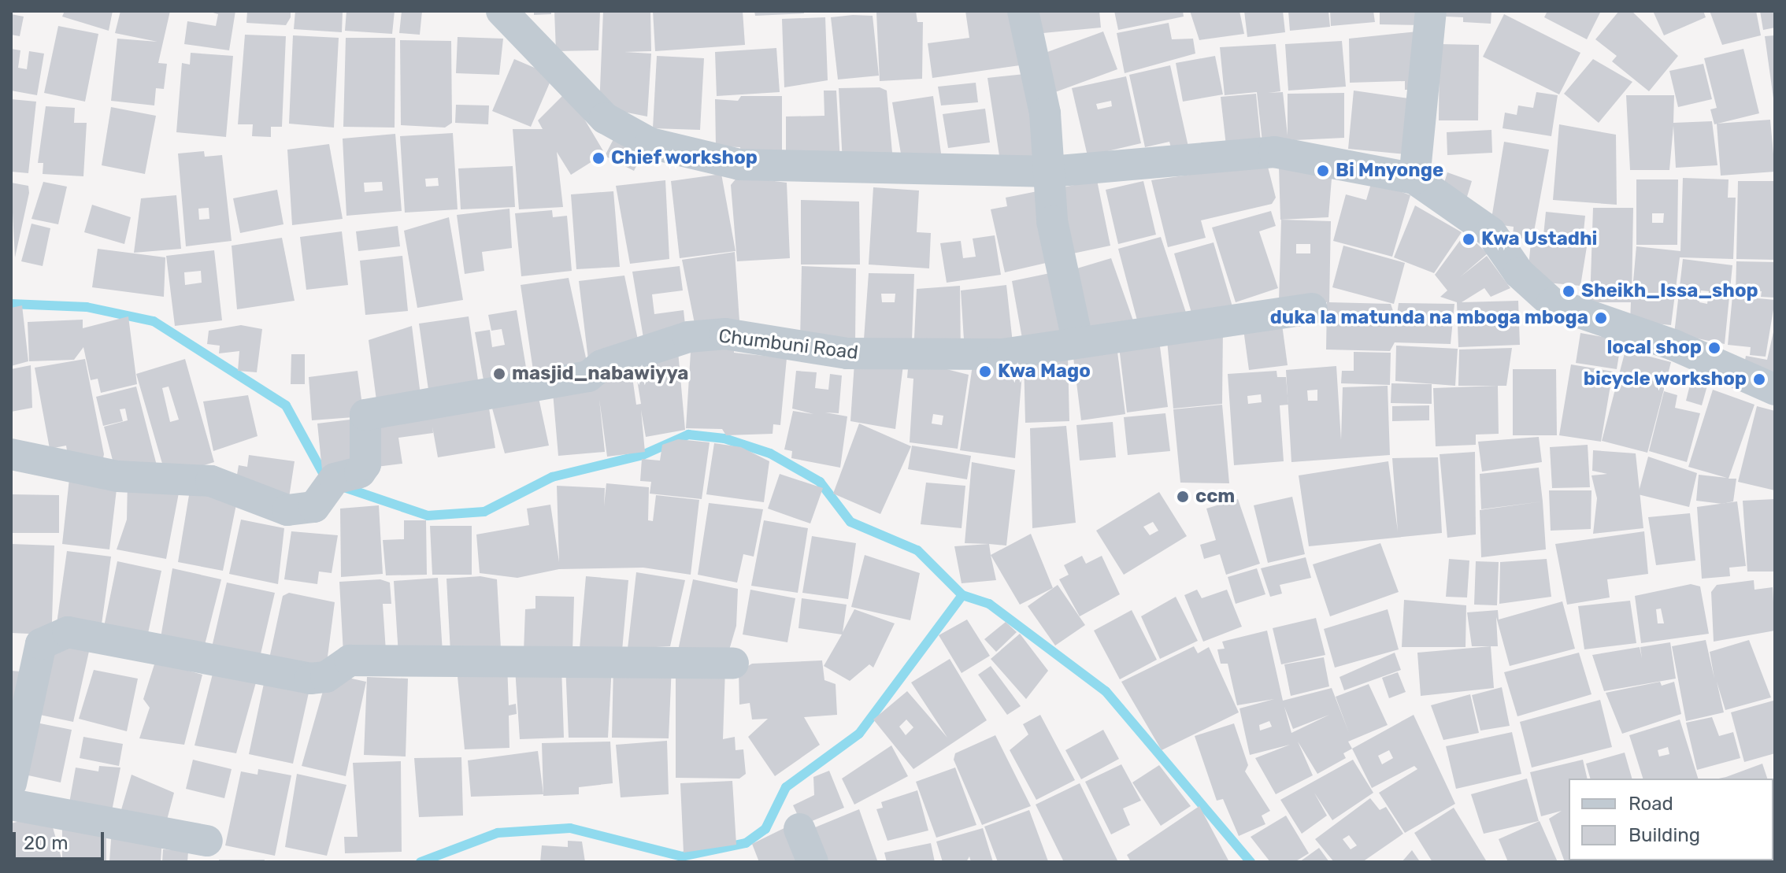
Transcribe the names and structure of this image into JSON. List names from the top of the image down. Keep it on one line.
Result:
{"streets":{"street":["Chumbuni Road"]},"places":["Chief workshop","Bi Mnyonge","Kwa Ustadhi","Sheikh_Issa_shop","duka la matunda na mboga mboga","local shop","Kwa Mago","masjid_nabawiyya","bicycle workshop","ccm"],"legend":["Road","Building"],"scale_bar":"20 m"}
